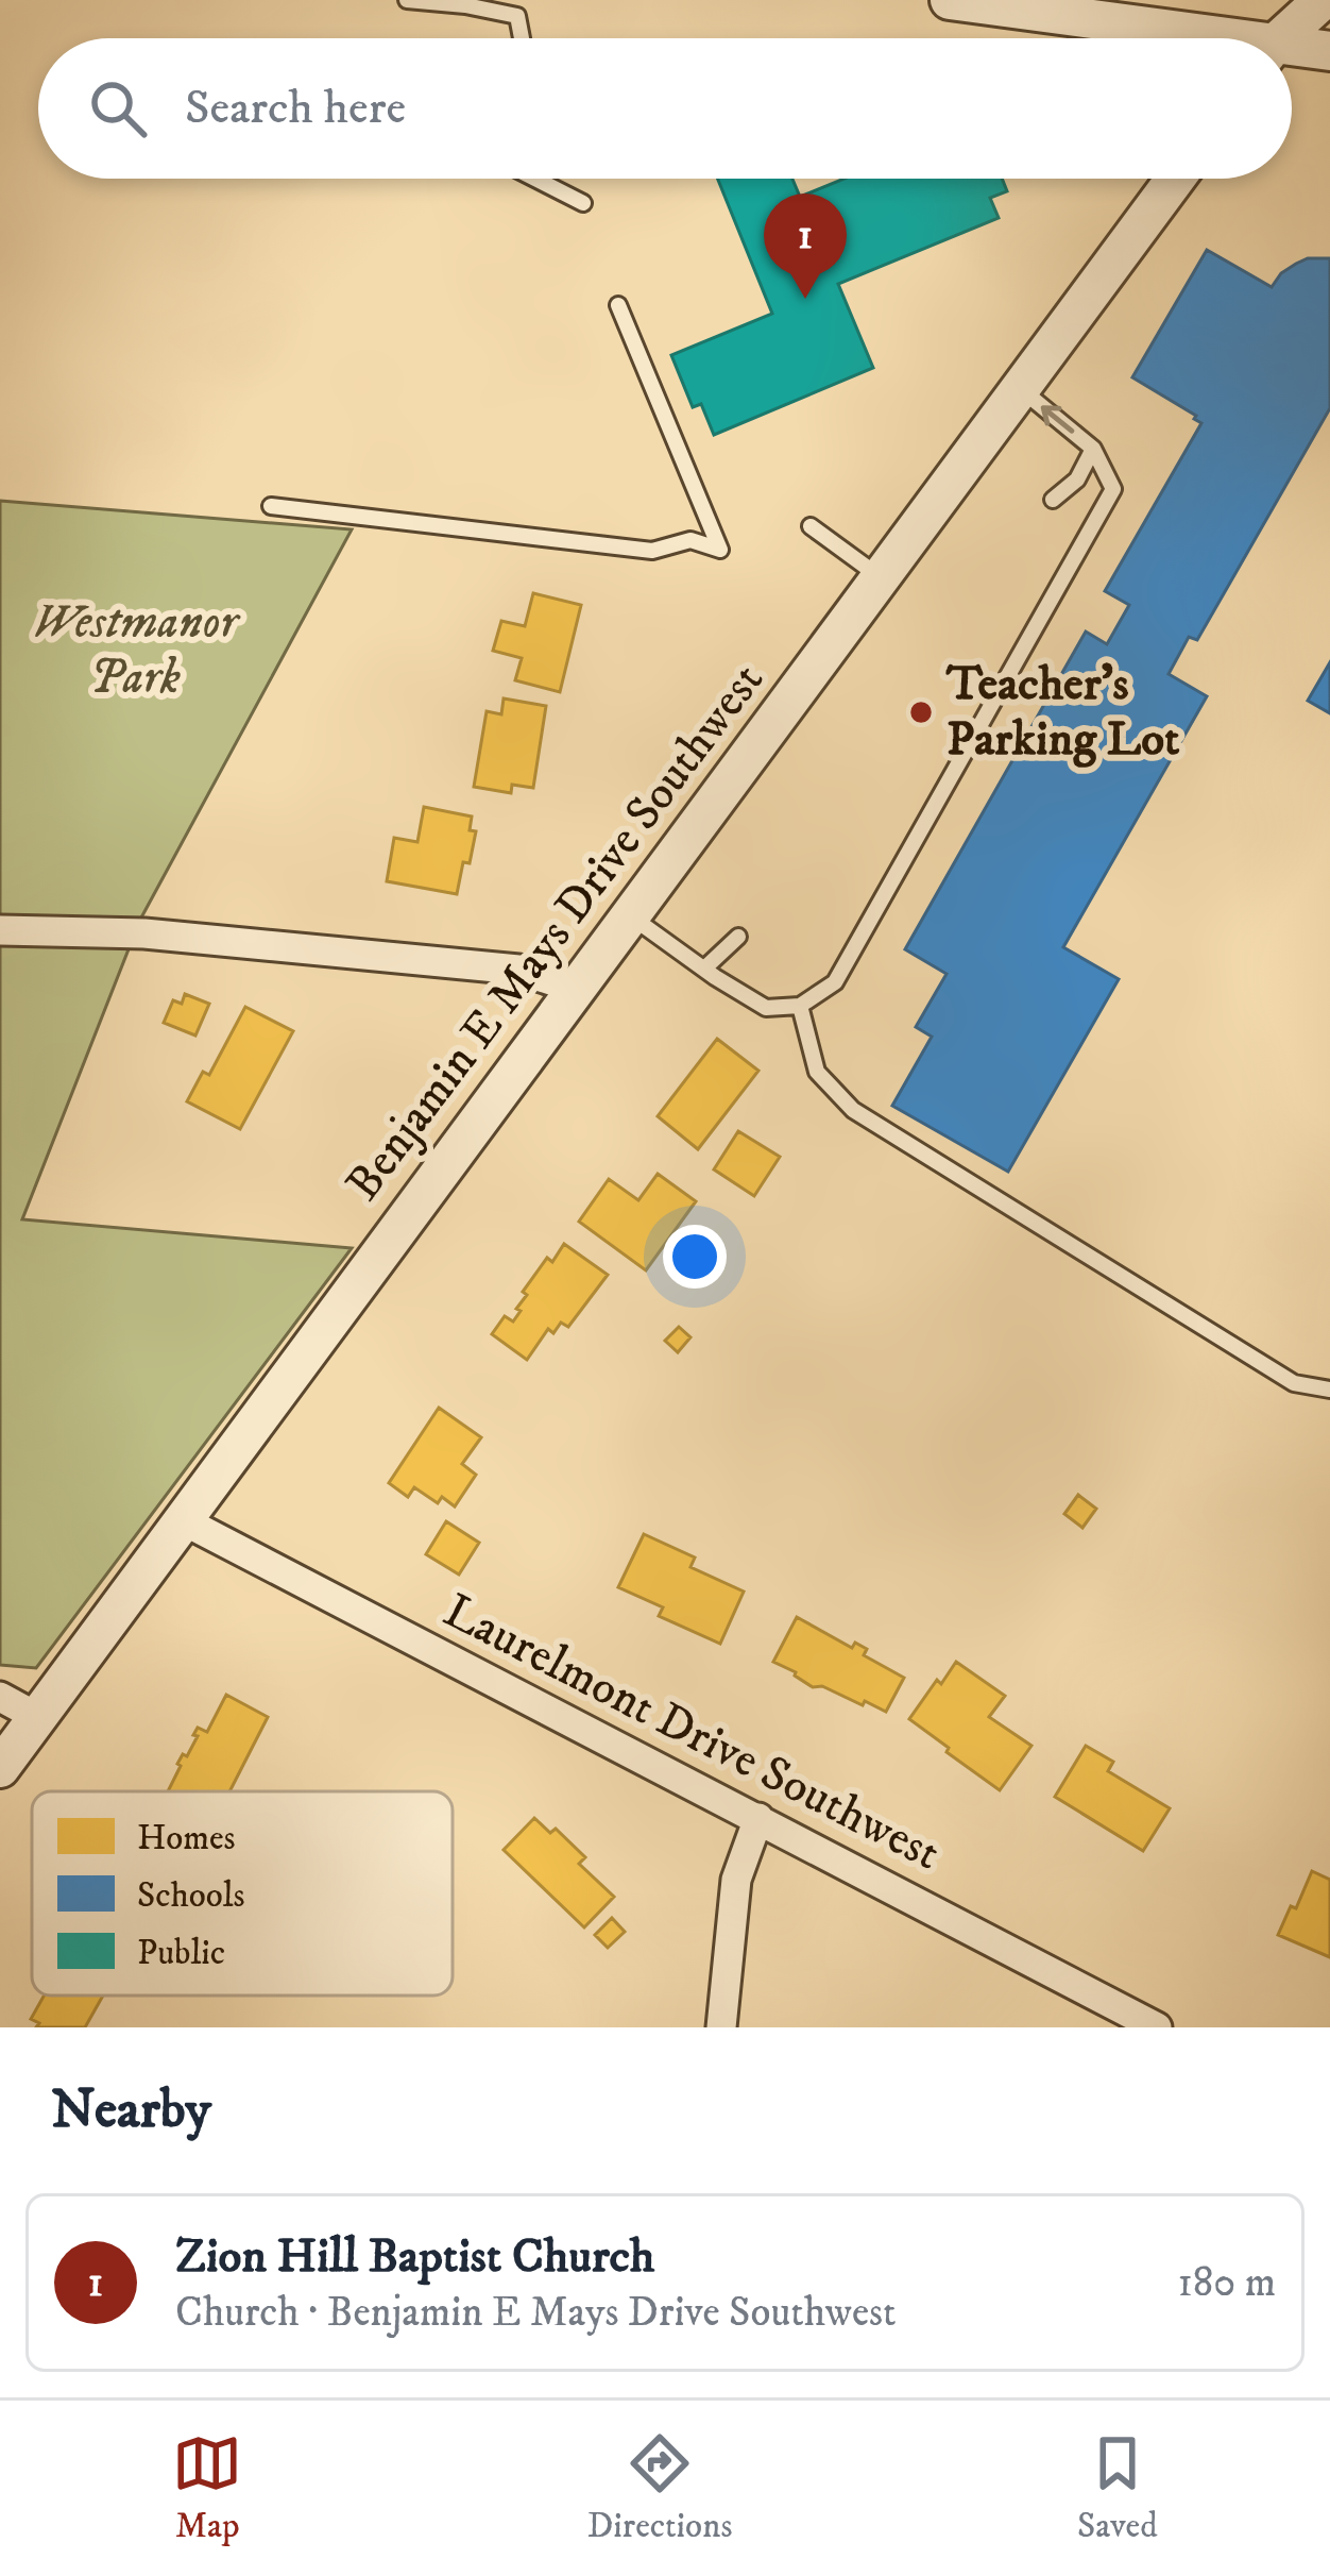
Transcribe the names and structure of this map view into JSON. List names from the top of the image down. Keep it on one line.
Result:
{"streets":{"street":["Benjamin E Mays Drive Southwest","Laurelmont Drive Southwest"]},"crossings":[["Benjamin E Mays Drive Southwest","Laurelmont Drive Southwest"]],"parks":["Westmanor Park"],"places":["Teacher's Parking Lot"],"legend":["Homes","Schools","Public"],"page":{"search":"Search here","pins":"1","heading":"Nearby","list":[{"mark":"1","name":"Zion Hill Baptist Church","note":"Church · Benjamin E Mays Drive Southwest","value":"180 m"}],"nav":["Map","Directions","Saved"]}}
